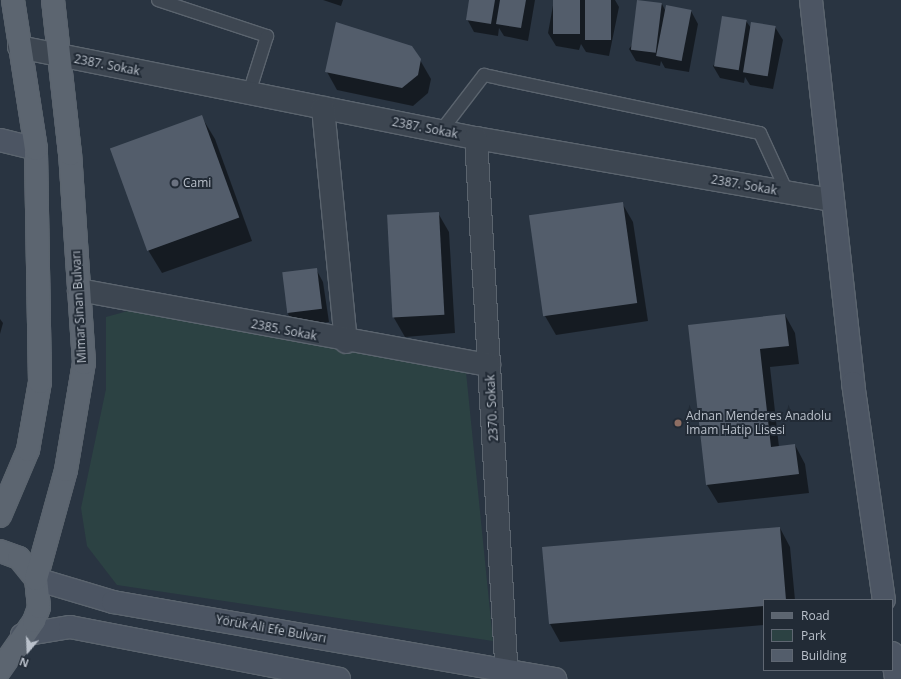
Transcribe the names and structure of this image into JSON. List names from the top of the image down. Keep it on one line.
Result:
{"streets":{"main road":["Mimar Sinan Bulvarı"],"street":["2387. Sokak","2385. Sokak","2370. Sokak","Yörük Ali Efe Bulvarı"]},"crossings":[["2387. Sokak","Mimar Sinan Bulvarı"],["2387. Sokak","2370. Sokak"],["Mimar Sinan Bulvarı","2385. Sokak"],["Mimar Sinan Bulvarı","Yörük Ali Efe Bulvarı"],["2385. Sokak","2370. Sokak"],["2370. Sokak","Yörük Ali Efe Bulvarı"]],"places":["Cami","Adnan Menderes Anadolu İmam Hatip Lisesi"],"legend":["Road","Park","Building"],"north":"bottom"}
